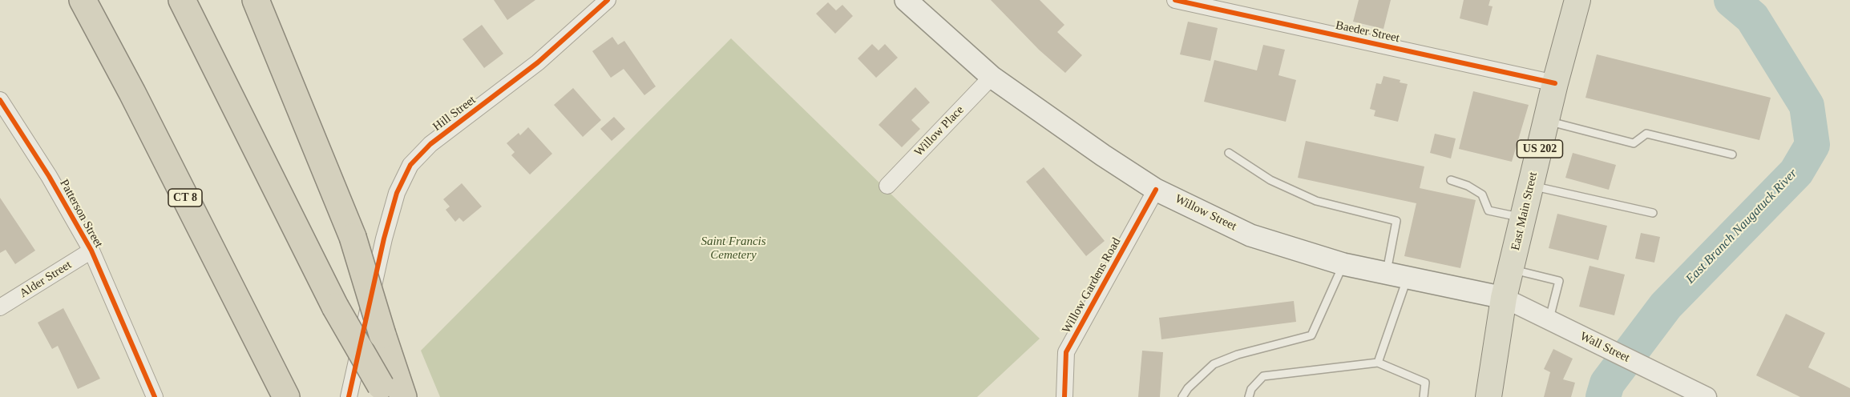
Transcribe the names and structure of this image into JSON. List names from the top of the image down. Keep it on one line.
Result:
{"streets":{"highway":["US 202","CT 8","East Main Street"],"main road":["Willow Street"],"street":["Baeder Street","Hill Street","Willow Place","Patterson Street","Alder Street","Willow Gardens Road","Wall Street"]},"crossings":[["Baeder Street","East Main Street"],["Willow Place","Willow Street"],["East Main Street","Willow Street"],["East Main Street","Wall Street"],["Willow Street","Willow Gardens Road"],["Willow Street","Wall Street"],["Patterson Street","Alder Street"]],"water":["East Branch Naugatuck River"],"parks":["Saint Francis Cemetery"]}
